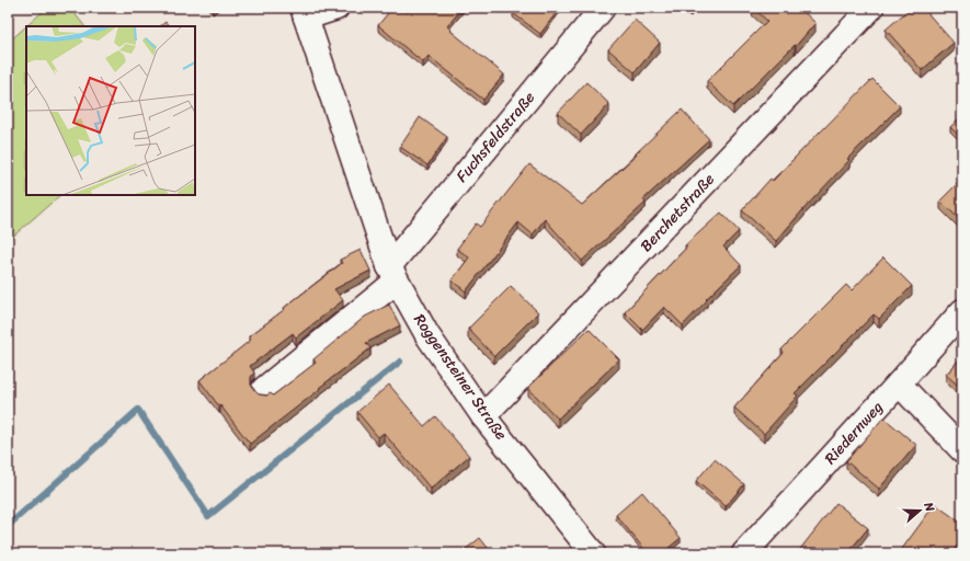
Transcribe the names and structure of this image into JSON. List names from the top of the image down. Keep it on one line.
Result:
{"streets":{"street":["Fuchsfeldstraße","Berchetstraße","Roggensteiner Straße","Riedernweg"]},"crossings":[["Fuchsfeldstraße","Roggensteiner Straße"],["Berchetstraße","Roggensteiner Straße"]],"north":"right"}
